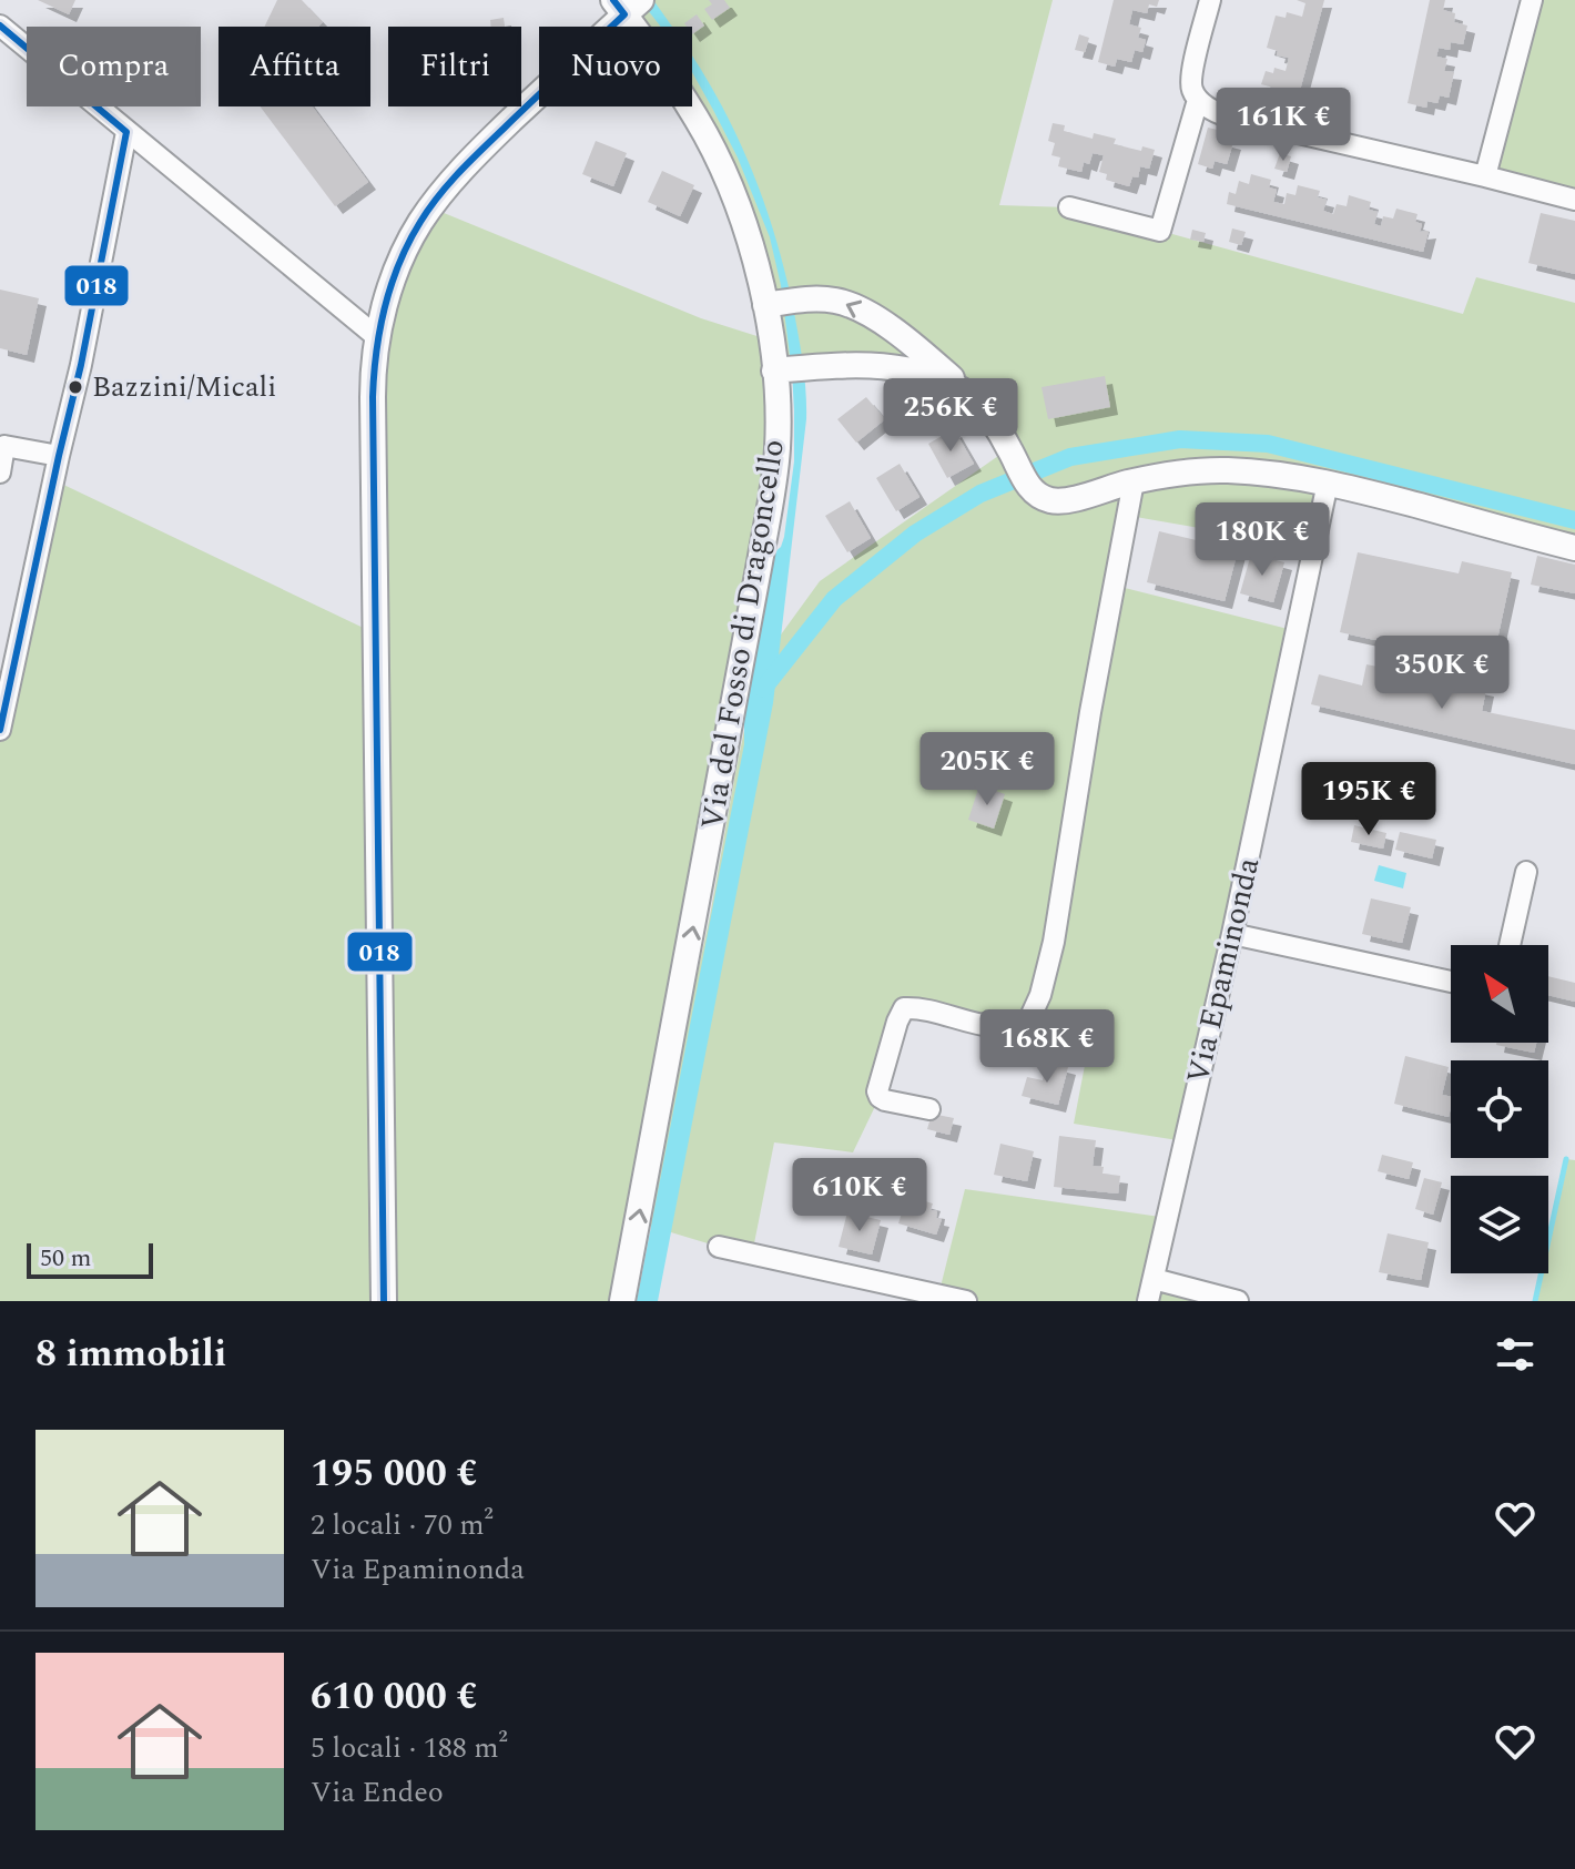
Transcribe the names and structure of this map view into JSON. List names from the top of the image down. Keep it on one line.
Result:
{"streets":{"street":["Via del Fosso di Dragoncello","Via Epaminonda"]},"one_way":["Via del Fosso di Dragoncello"],"places":["Bazzini/Micali"],"lines":["transit line 018"],"scale_bar":"50 m","north":"top left","page":{"chip":["Compra","Affitta","Filtri","Nuovo"],"price":["161K €","256K €","180K €","350K €","205K €","195K €","168K €","610K €"],"scale":"50 m","heading":"8 immobili","list":[{"name":"195 000 €","note":"2 locali · 70 m² · Via Epaminonda"},{"name":"610 000 €","note":"5 locali · 188 m² · Via Endeo"}]}}
